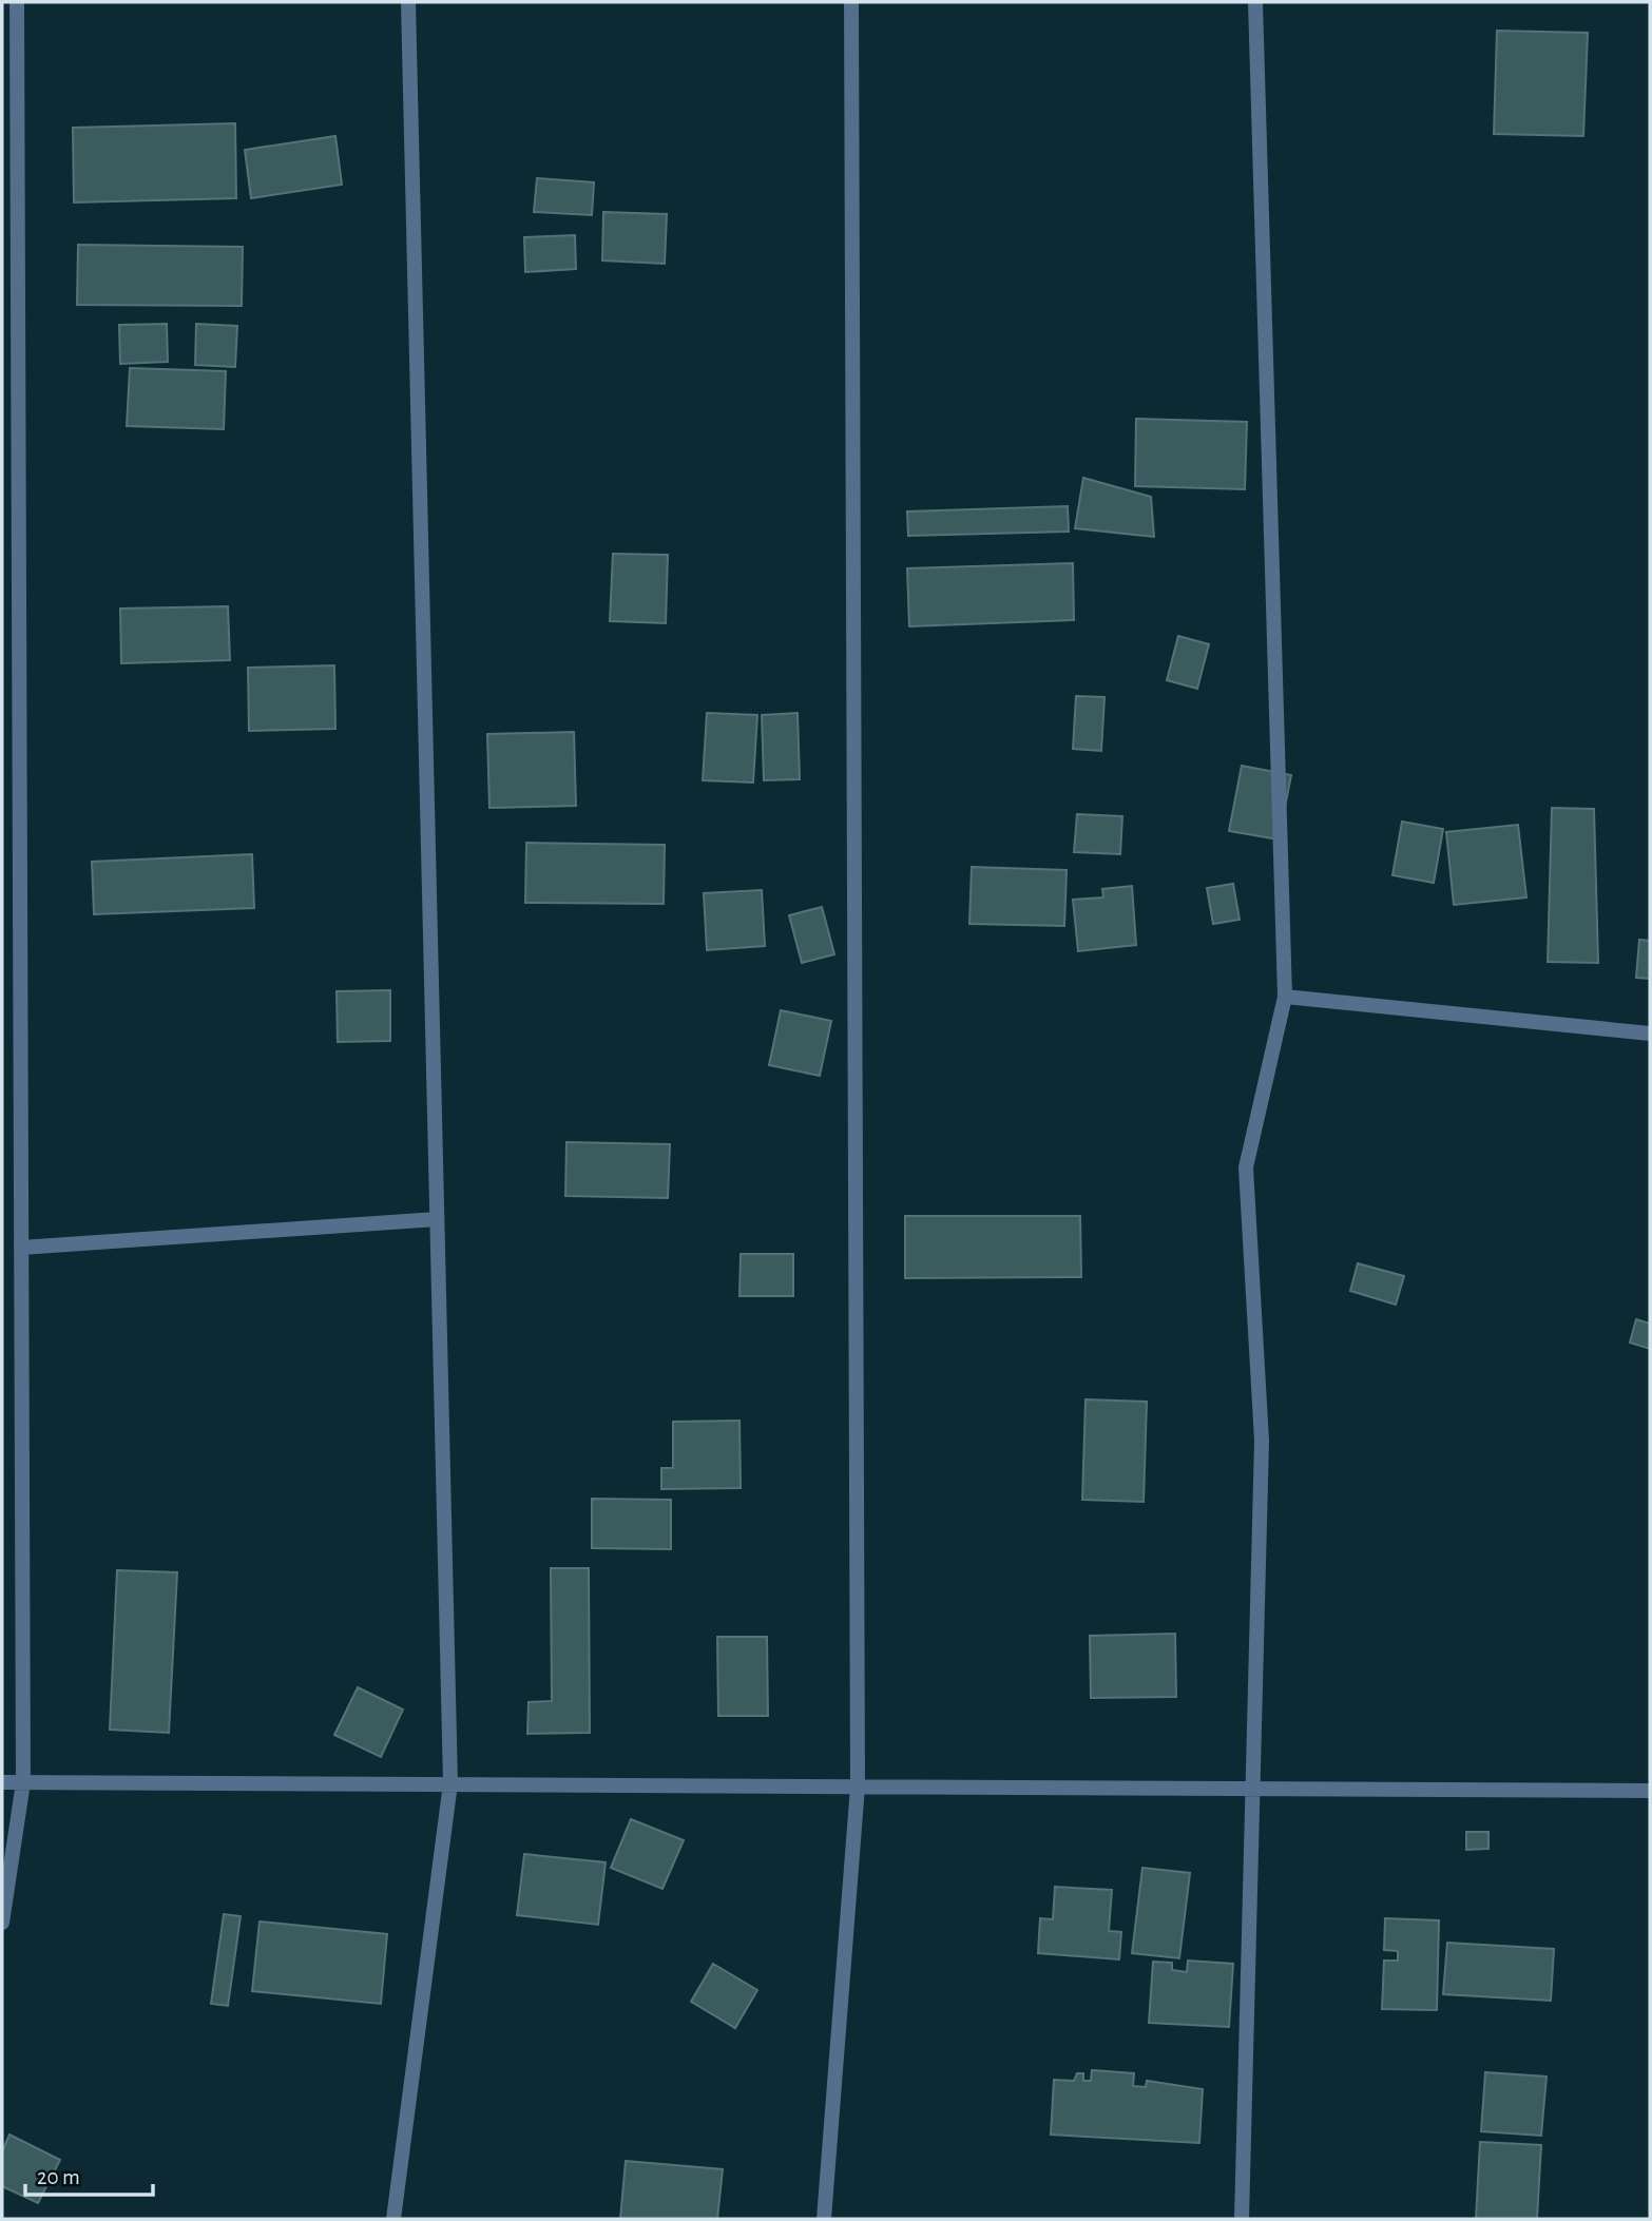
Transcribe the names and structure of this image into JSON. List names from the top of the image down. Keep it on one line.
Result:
{"scale_bar":"20 m"}
